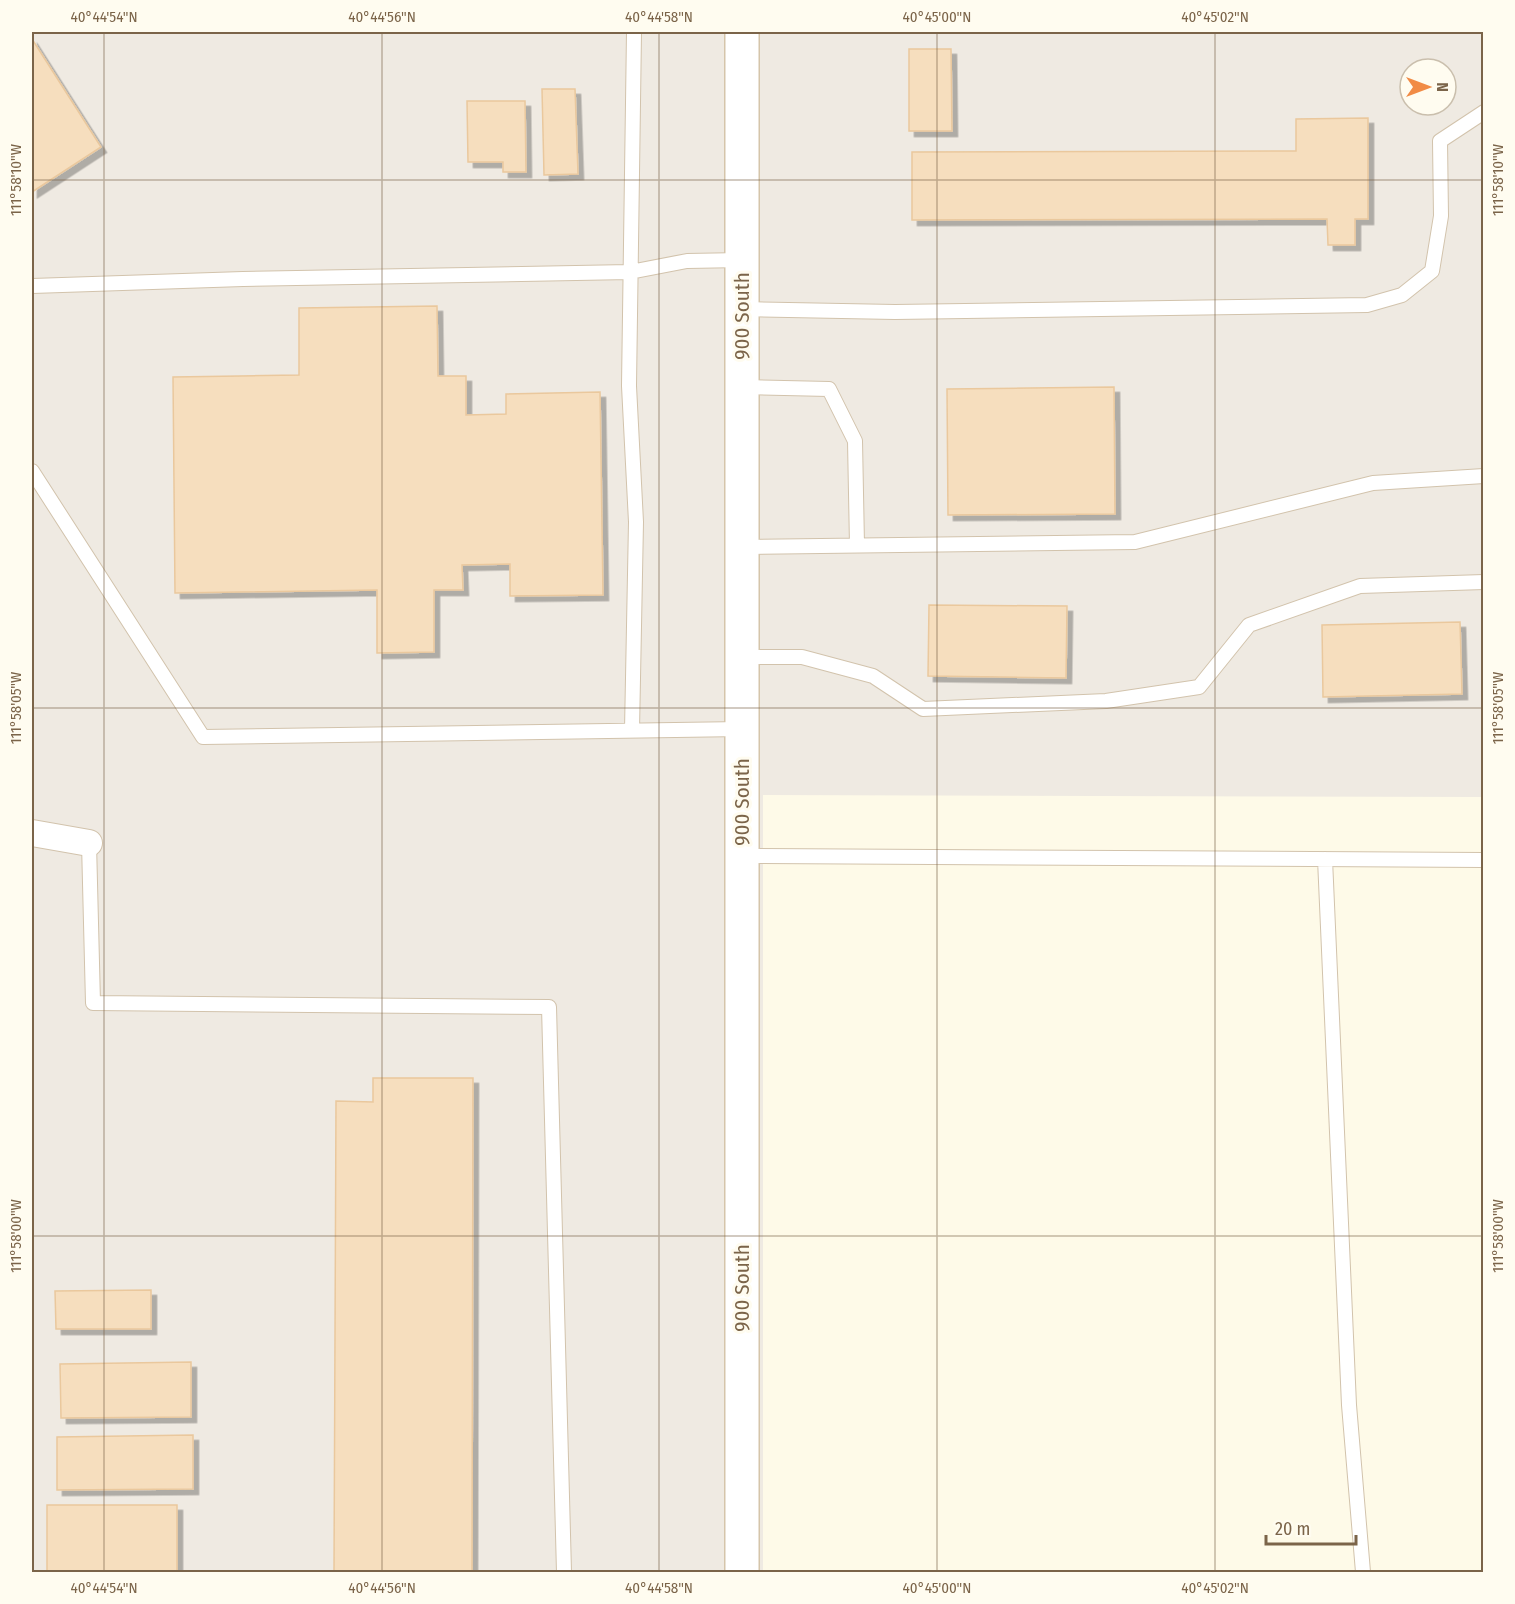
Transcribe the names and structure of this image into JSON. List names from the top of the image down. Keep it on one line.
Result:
{"streets":{"street":["900 South"]},"scale_bar":"20 m","north":"right","coordinates":["40°44'54\"N","40°44'56\"N","40°44'58\"N","40°45'00\"N","40°45'02\"N","111°58'10\"W","111°58'05\"W","111°58'00\"W"]}
